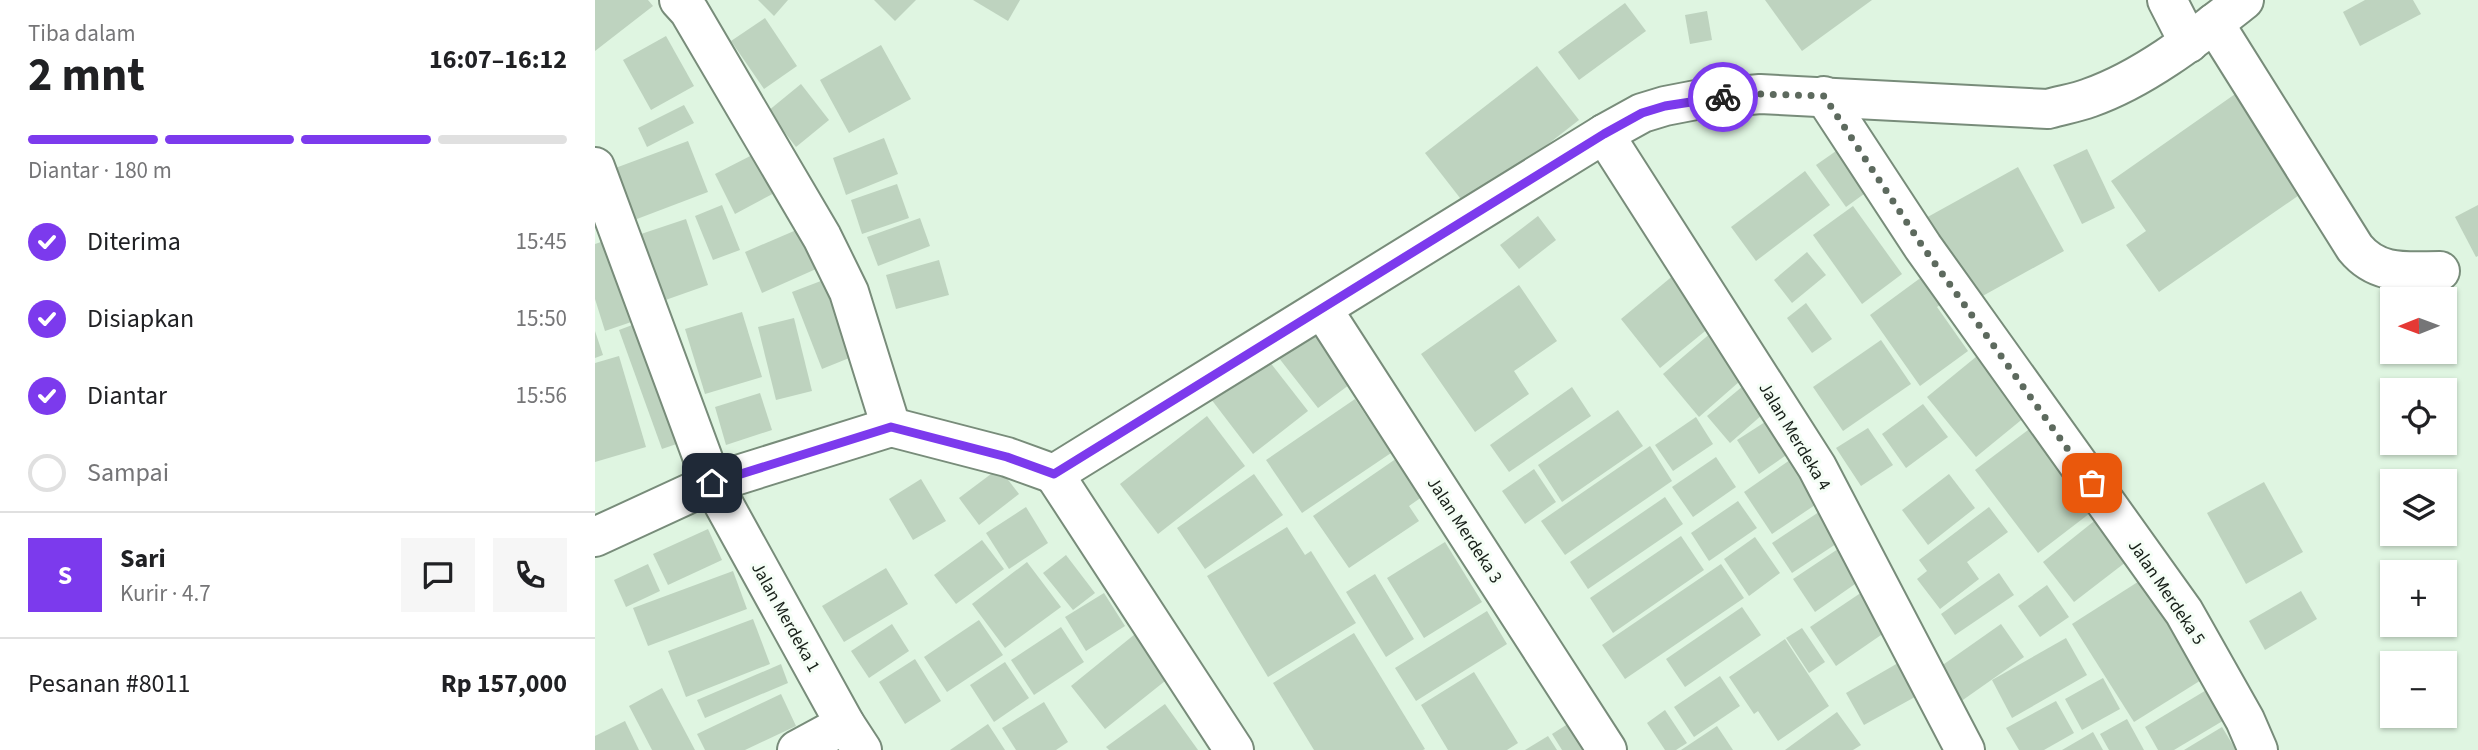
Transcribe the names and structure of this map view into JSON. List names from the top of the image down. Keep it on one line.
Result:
{"streets":{"street":["Jalan Merdeka 4","Jalan Merdeka 3","Jalan Merdeka 5","Jalan Merdeka 1"]},"north":"left","page":{"heading":["2 mnt","Tiba dalam","16:07–16:12"],"panel":["Sari","Kurir · 4.7","Pesanan #8011","Rp 157,000"],"bar":"Diantar · 180 m","list":[["Diterima","15:45"],["Disiapkan","15:50"],["Diantar","15:56"],"Sampai"],"map_buttons":["+","−"],"round":"S"}}
